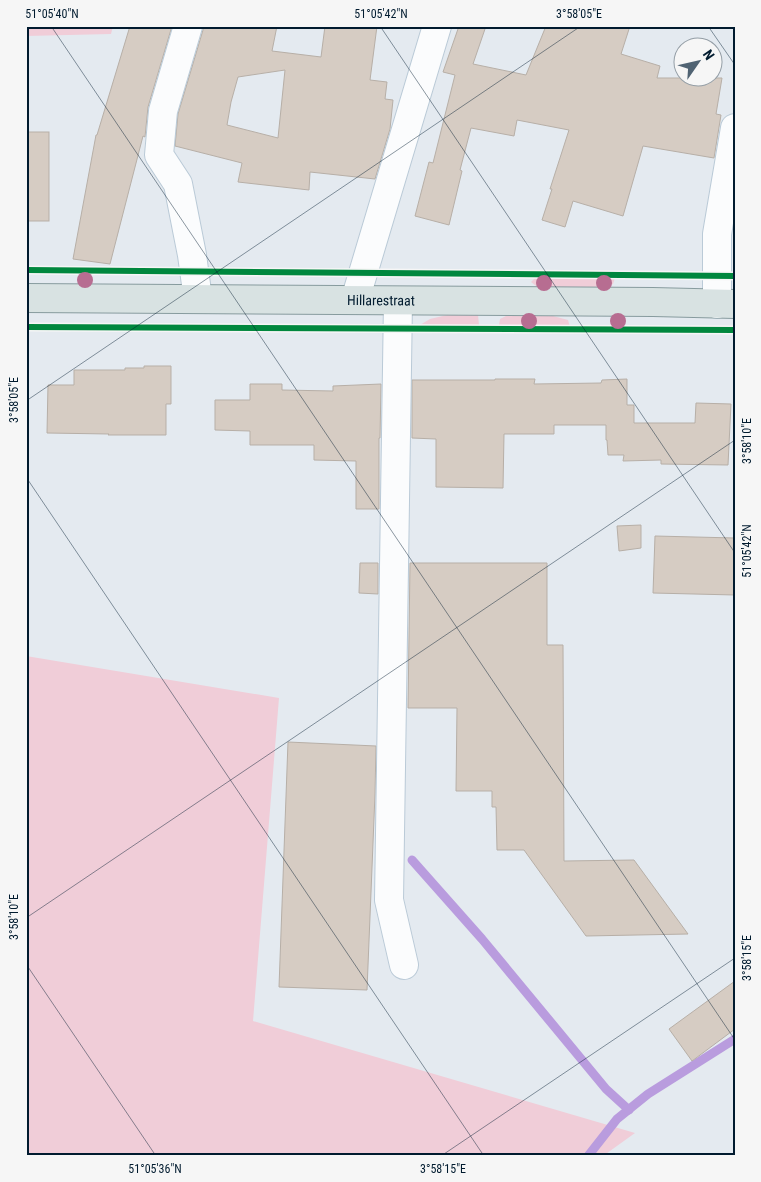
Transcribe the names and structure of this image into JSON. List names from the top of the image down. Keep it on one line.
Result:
{"streets":{"main road":["Hillarestraat"]},"north":"top right","coordinates":["51°05'40\"N","51°05'42\"N","3°58'05\"E","3°58'10\"E","3°58'15\"E","51°05'36\"N"]}
